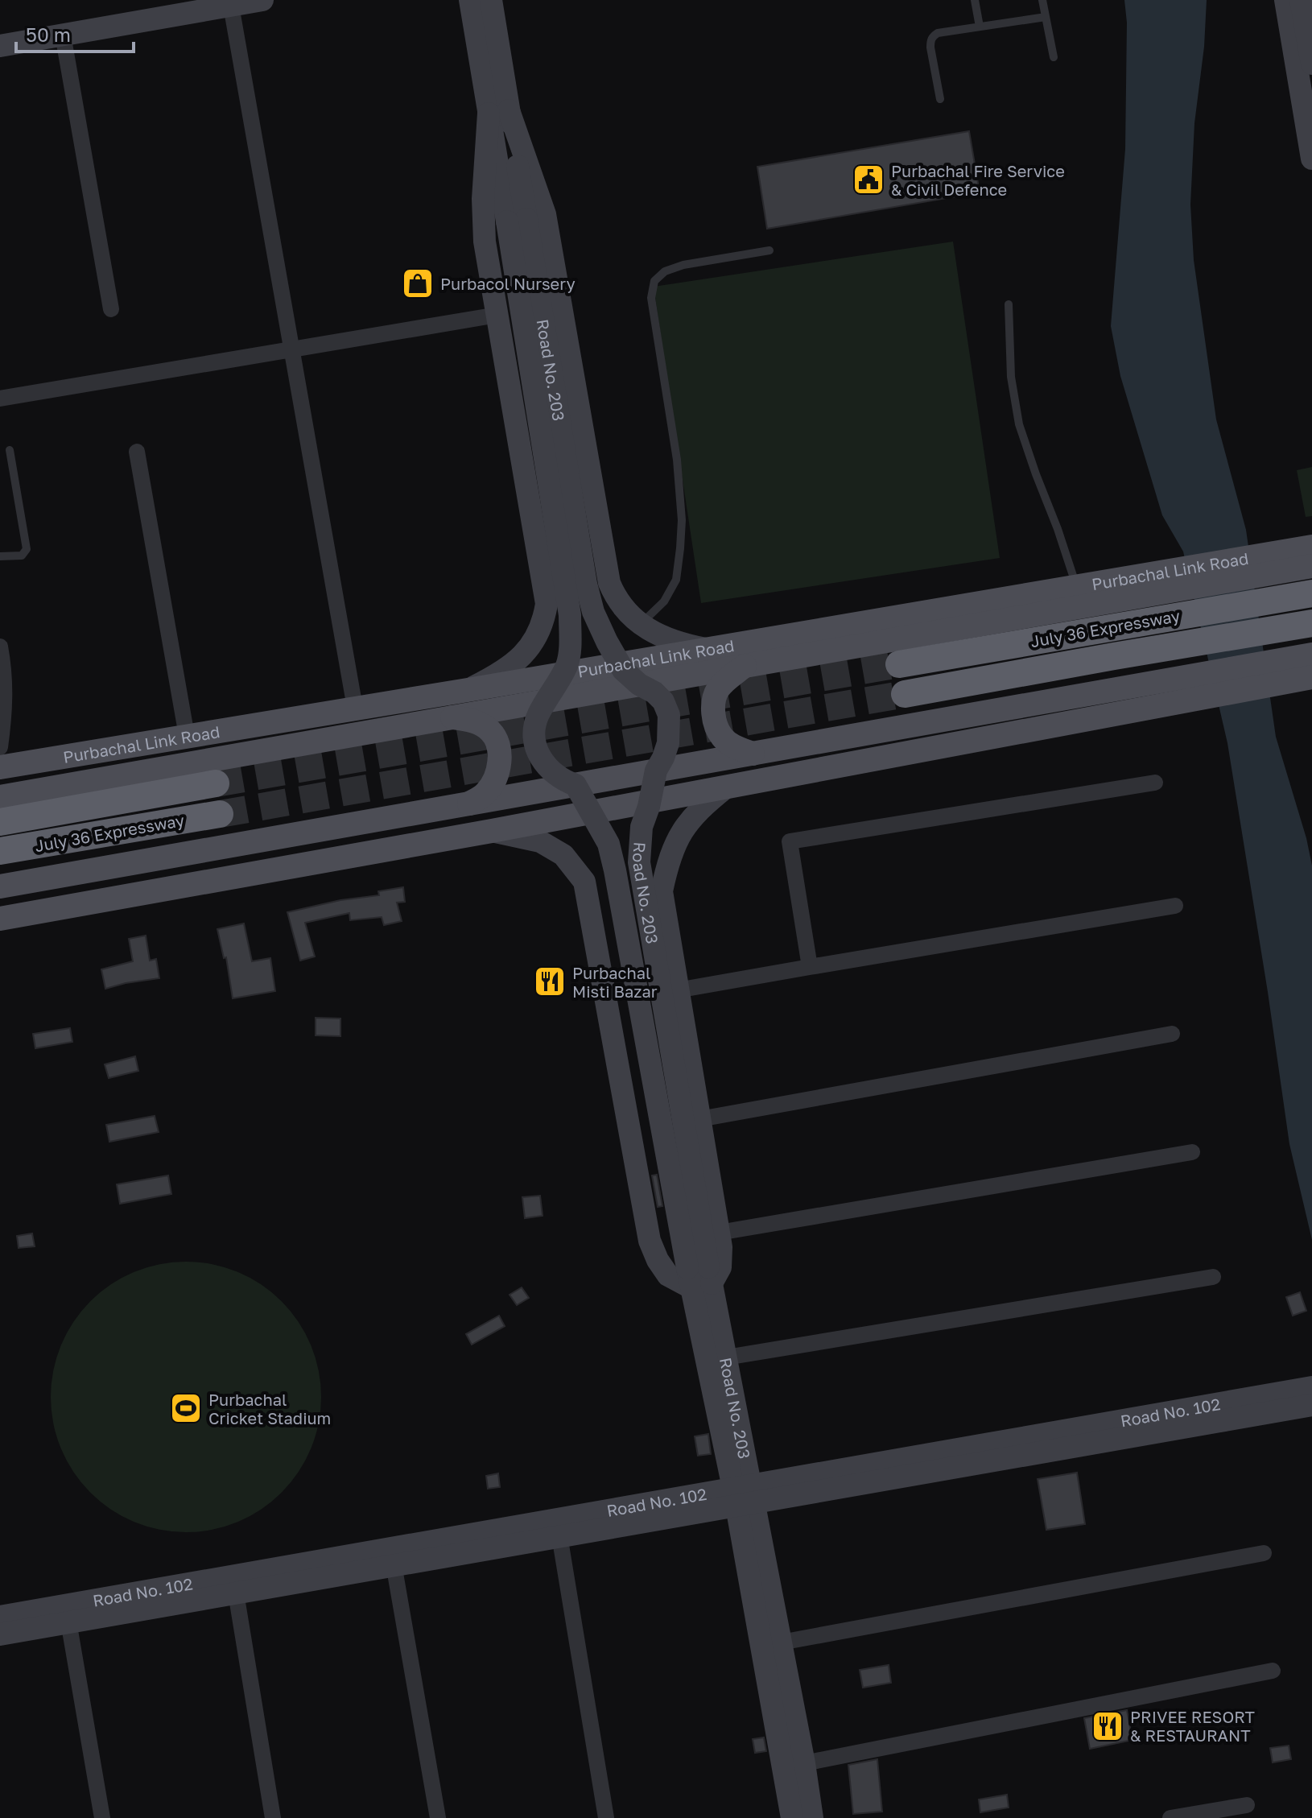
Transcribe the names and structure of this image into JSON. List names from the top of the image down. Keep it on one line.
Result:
{"streets":{"highway":["July 36 Expressway"],"main road":["Purbachal Link Road"],"street":["Road No. 203","Road No. 102"]},"crossings":[["Road No. 203","Purbachal Link Road"],["Road No. 203","Road No. 102"]],"places":{"public building":["Purbachal Fire Service & Civil Defence"],"shop":["Purbacol Nursery"],"restaurant":["Purbachal Misti Bazar","PRIVEE RESORT & RESTAURANT"],"sports":["Purbachal Cricket Stadium"]},"scale_bar":"50 m"}
